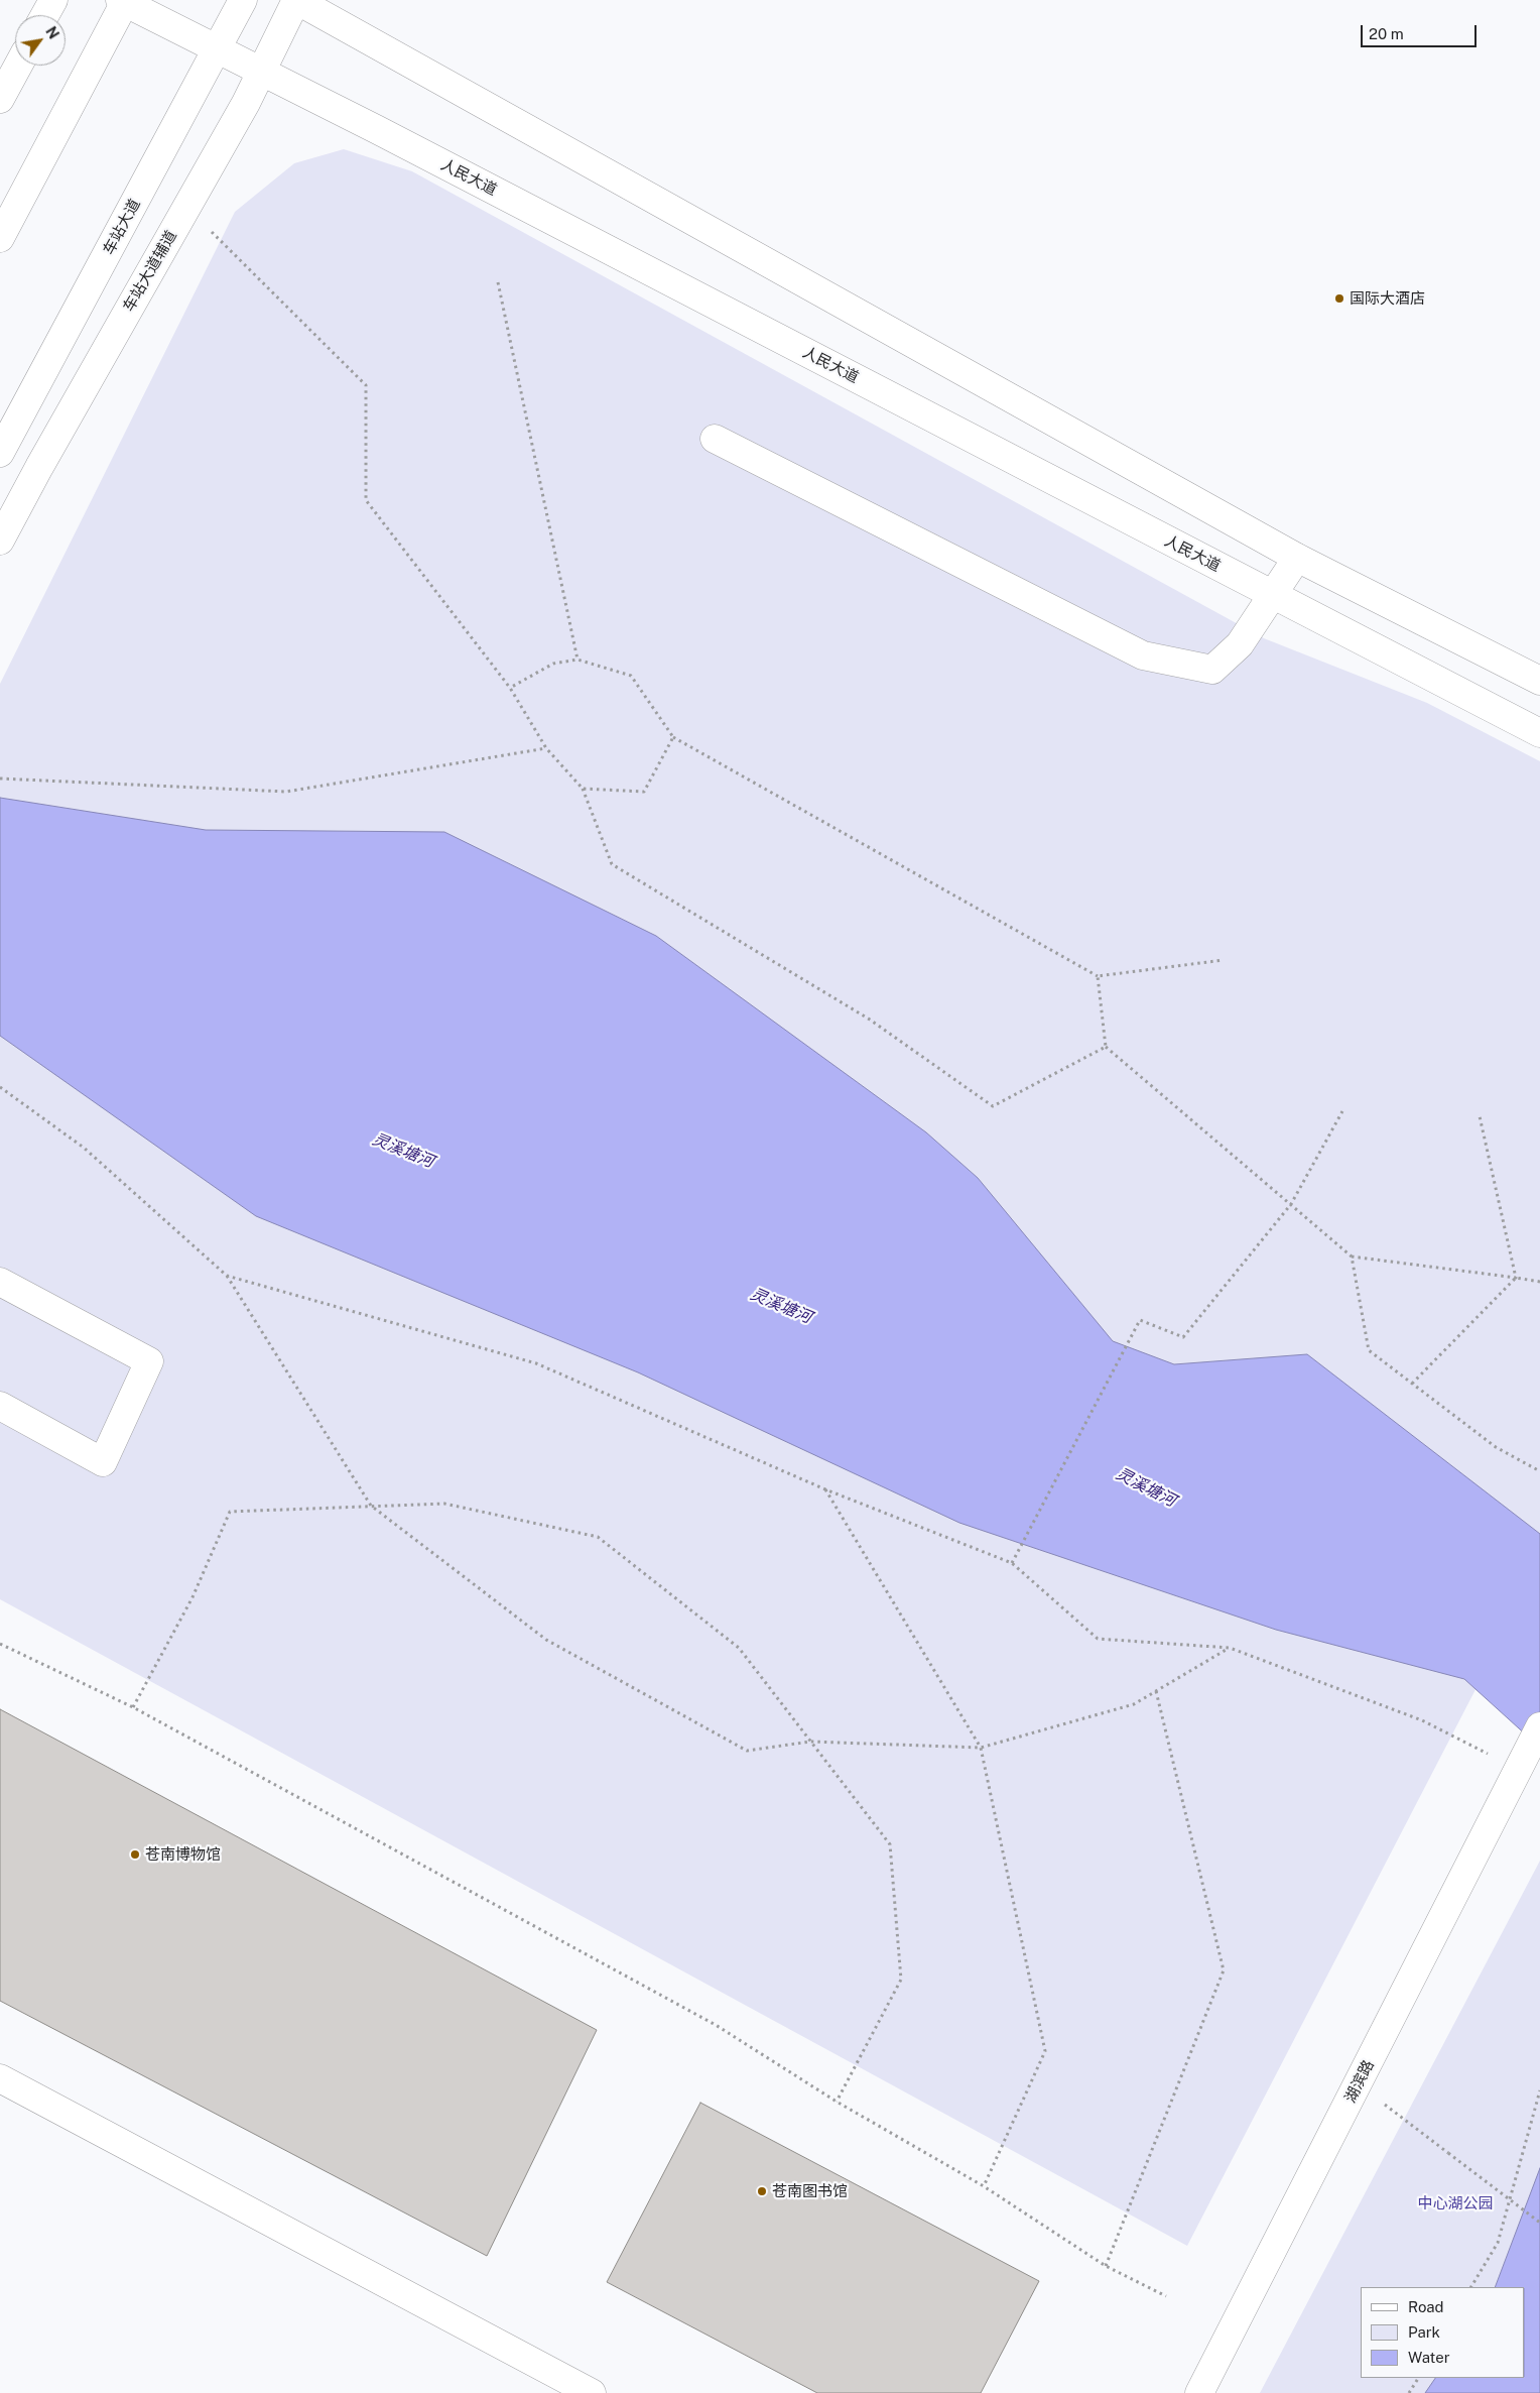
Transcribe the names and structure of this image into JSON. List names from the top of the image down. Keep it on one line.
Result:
{"streets":{"main road":["人民大道","车站大道","车站大道辅道","湖滨路"]},"crossings":[["人民大道","车站大道"],["人民大道","车站大道辅道"]],"water":["灵溪塘河"],"parks":["中心湖公园"],"places":["国际大酒店","苍南博物馆","苍南图书馆"],"legend":["Road","Park","Water"],"scale_bar":"20 m","north":"top right"}
